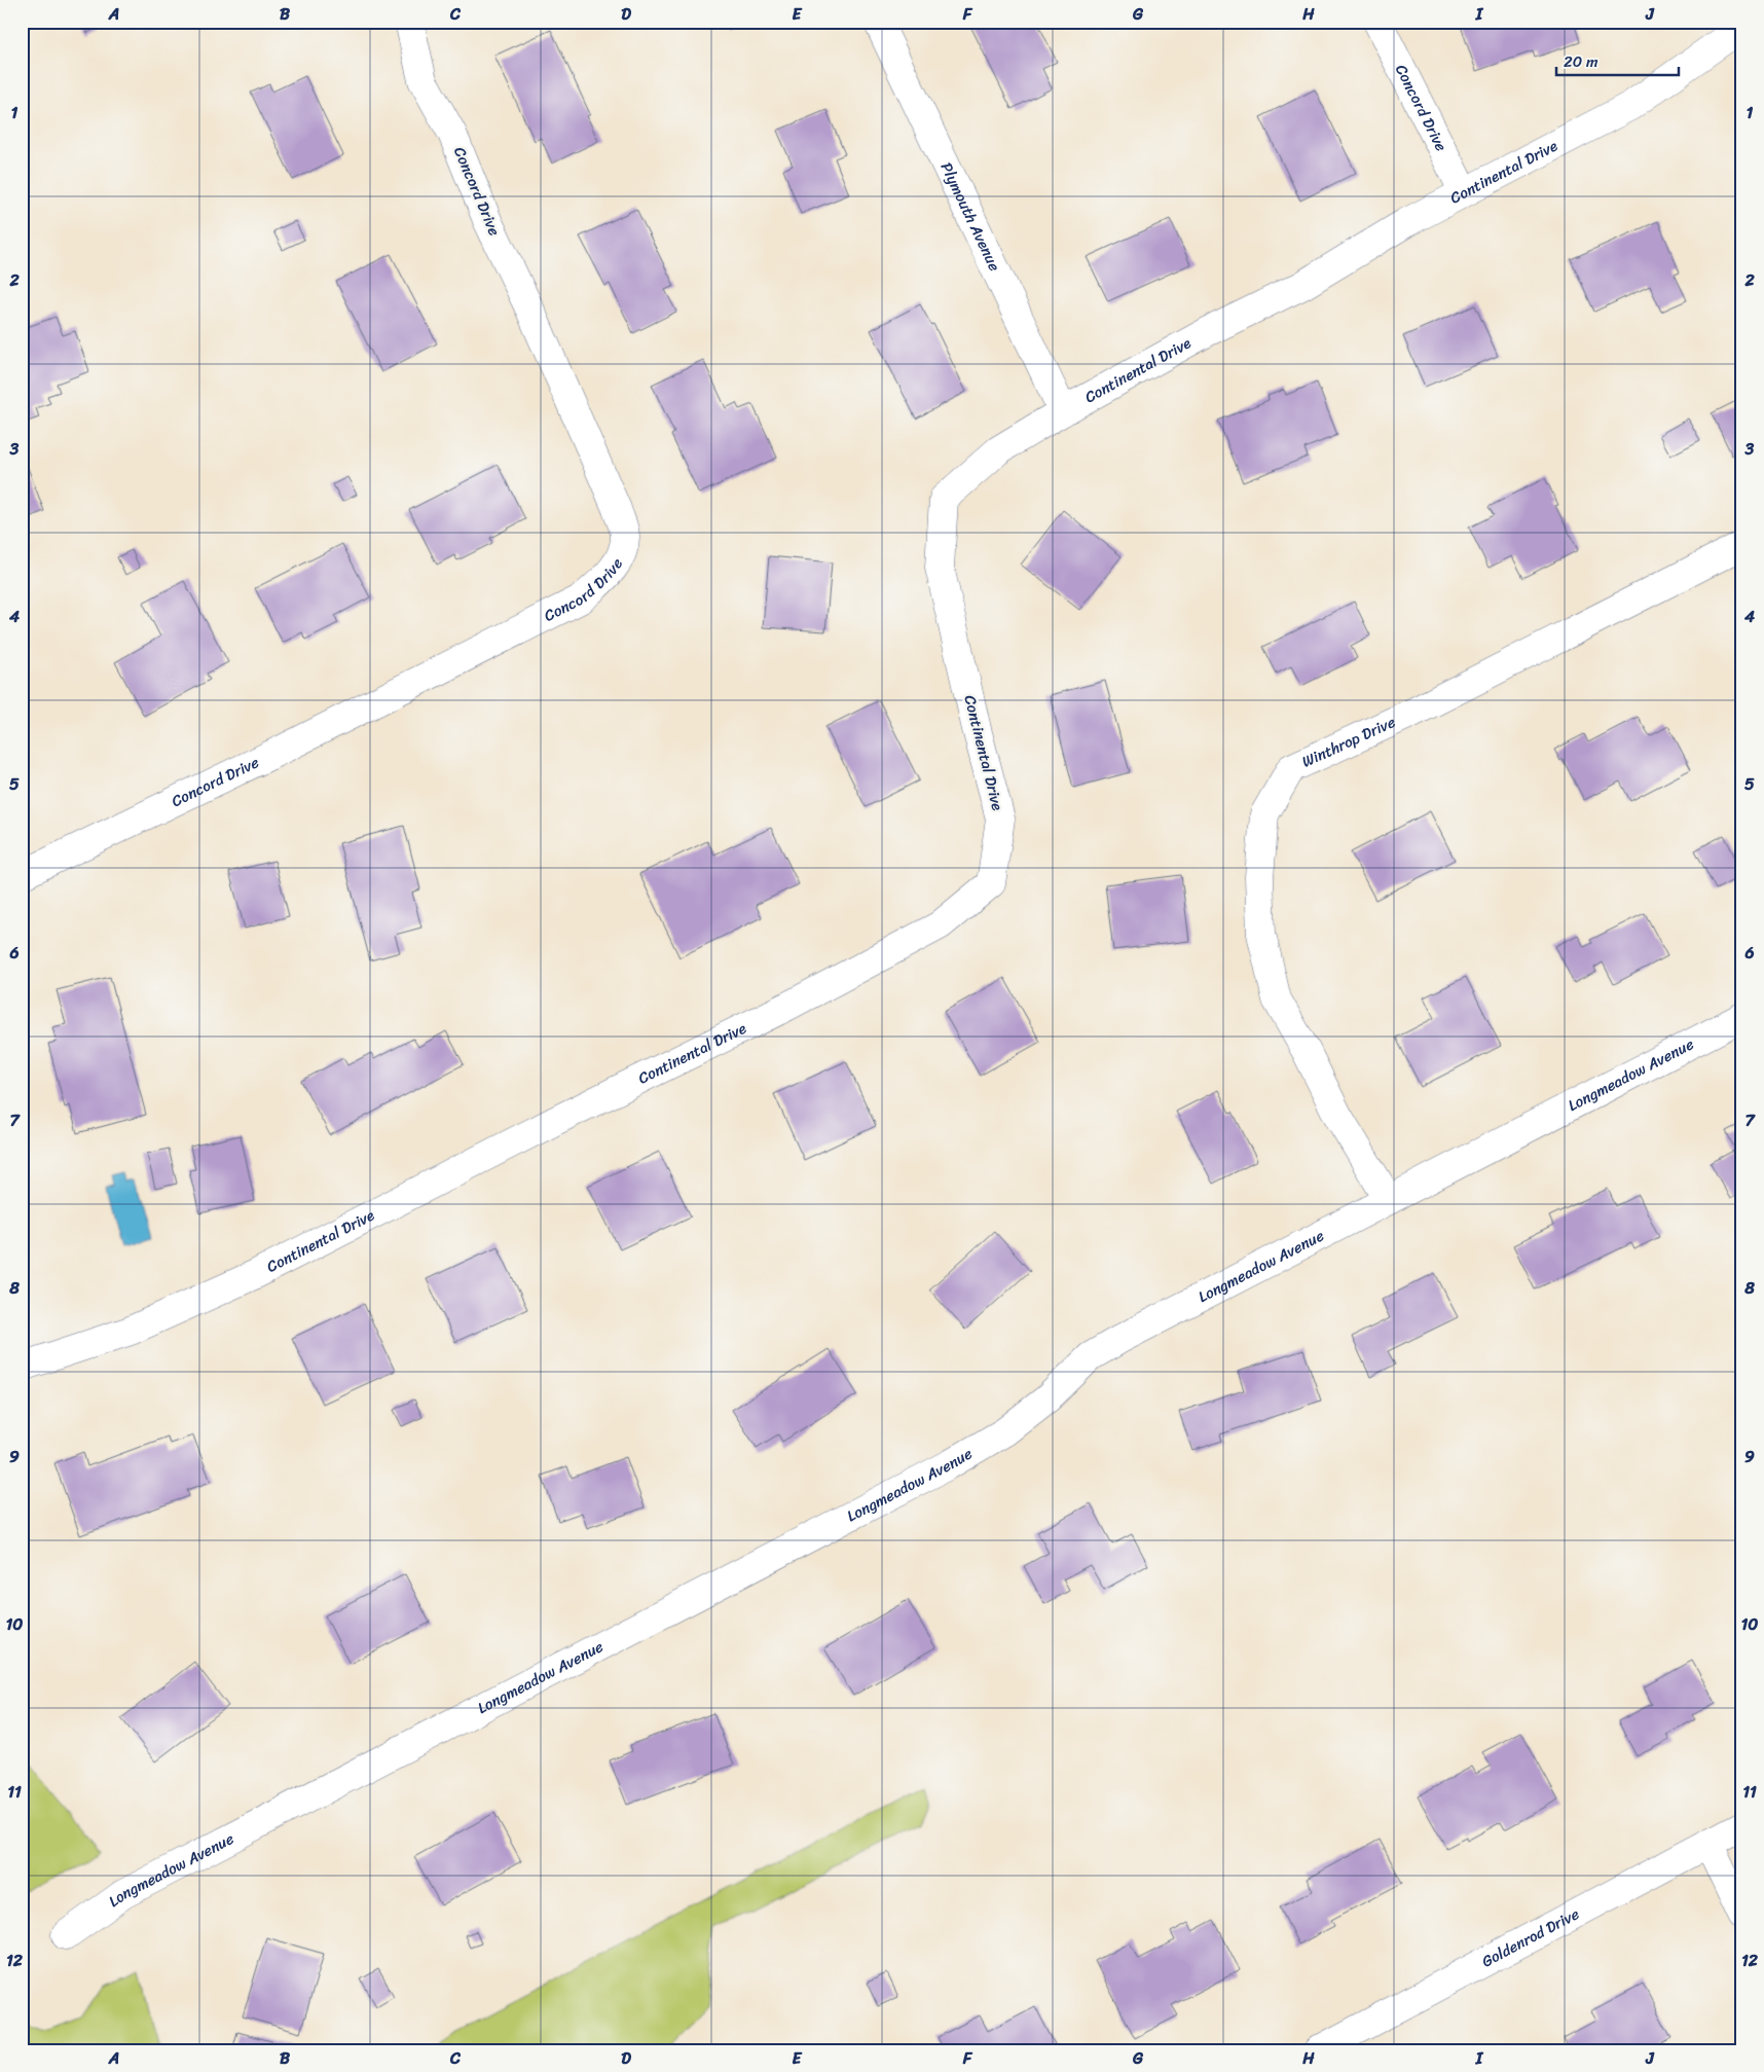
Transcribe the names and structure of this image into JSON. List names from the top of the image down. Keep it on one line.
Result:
{"streets":{"street":["Concord Drive","Continental Drive","Plymouth Avenue","Winthrop Drive","Longmeadow Avenue","Goldenrod Drive"]},"crossings":[["Concord Drive","Continental Drive"],["Continental Drive","Plymouth Avenue"],["Winthrop Drive","Longmeadow Avenue"]],"scale_bar":"20 m","grid":{"columns":["A","B","C","D","E","F","G","H","I","J"],"rows":["1","2","3","4","5","6","7","8","9","10","11","12"]}}
